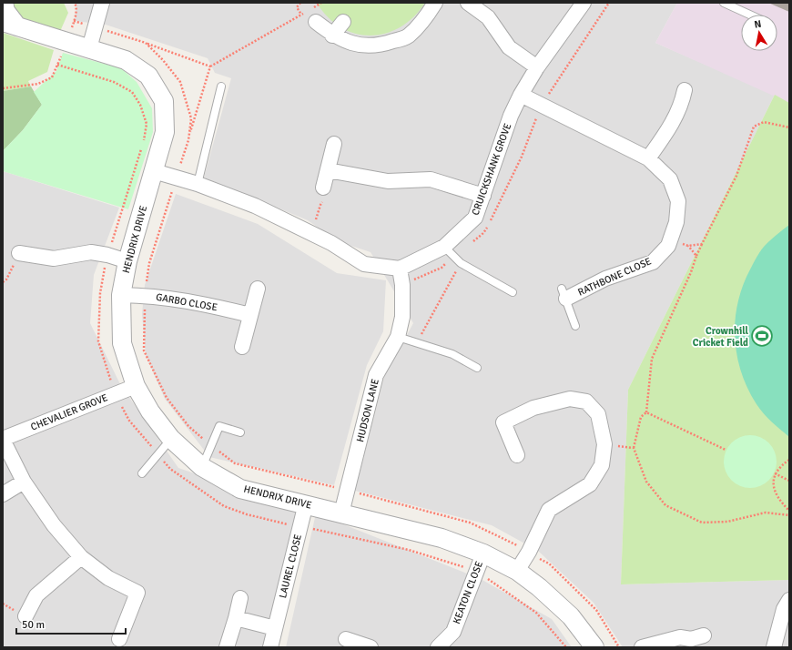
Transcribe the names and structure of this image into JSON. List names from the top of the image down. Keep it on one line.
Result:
{"streets":{"street":["CRUICKSHANK GROVE","HENDRIX DRIVE","RATHBONE CLOSE","GARBO CLOSE","HUDSON LANE","CHEVALIER GROVE","LAUREL CLOSE","KEATON CLOSE"]},"crossings":[["CRUICKSHANK GROVE","RATHBONE CLOSE"],["CRUICKSHANK GROVE","HUDSON LANE"],["HENDRIX DRIVE","GARBO CLOSE"],["HENDRIX DRIVE","HUDSON LANE"],["HENDRIX DRIVE","CHEVALIER GROVE"],["HENDRIX DRIVE","LAUREL CLOSE"],["HENDRIX DRIVE","KEATON CLOSE"]],"places":{"sports":["Crownhill Cricket Field"]},"scale_bar":"50 m","north":"top"}
